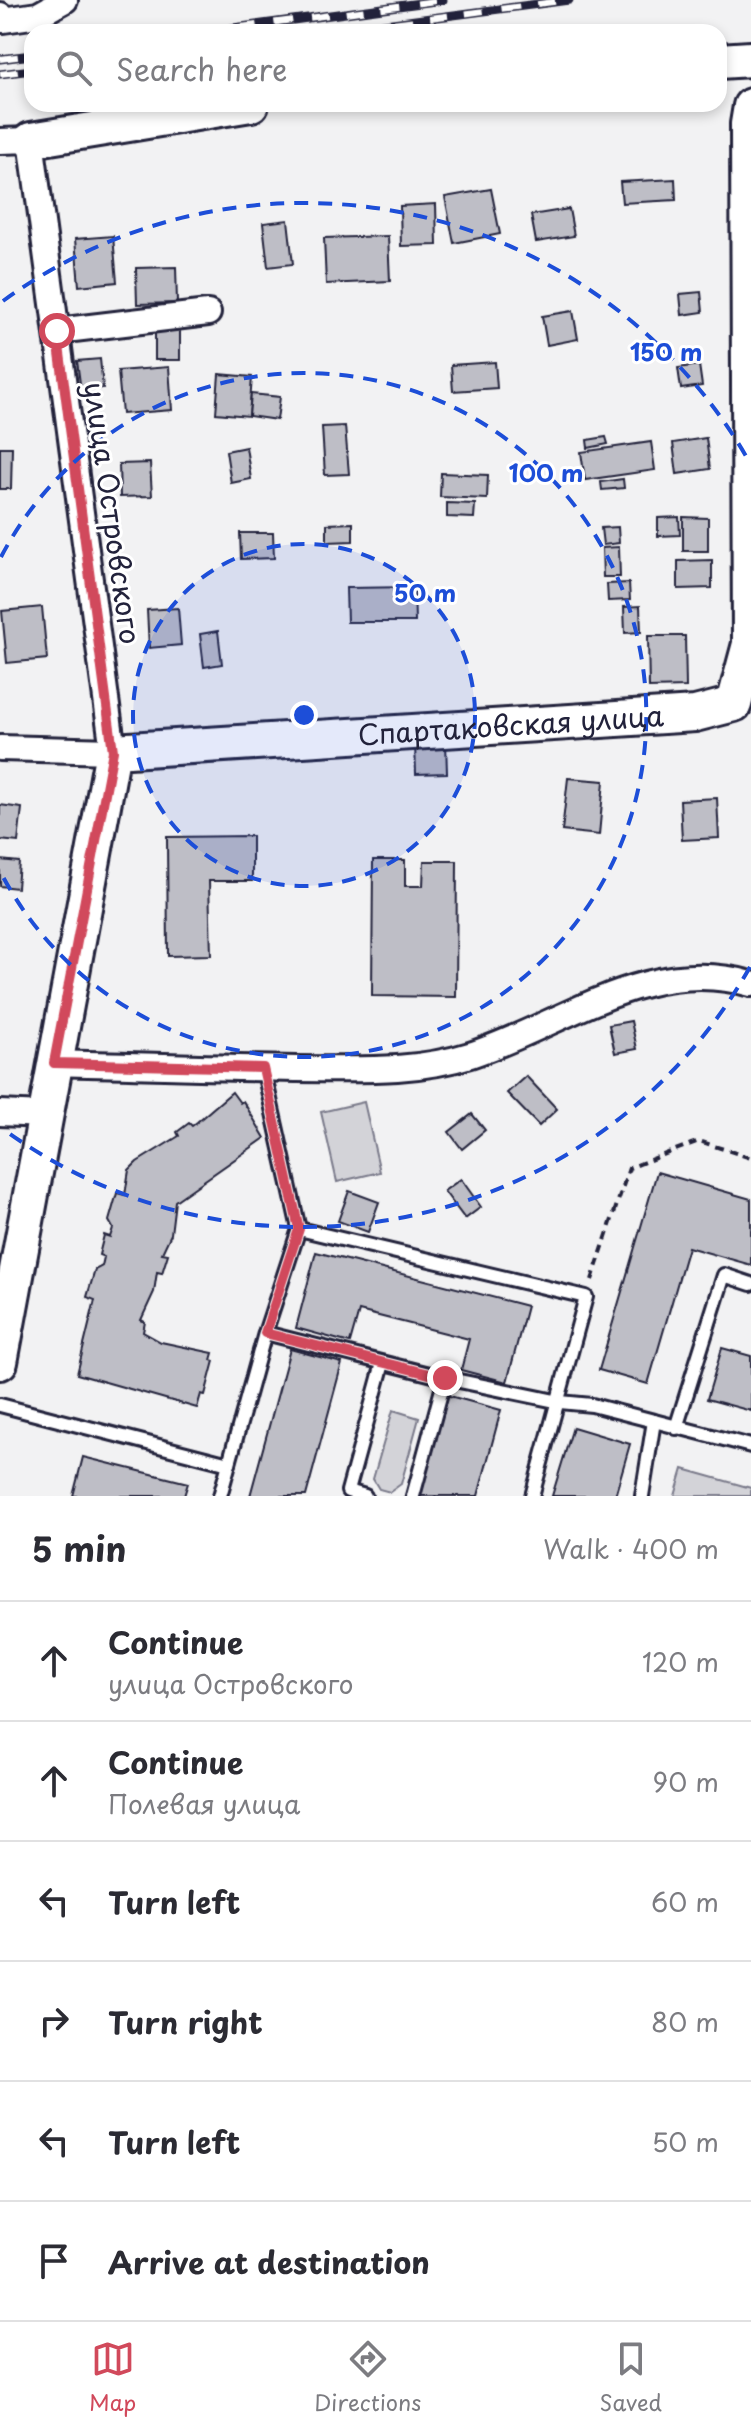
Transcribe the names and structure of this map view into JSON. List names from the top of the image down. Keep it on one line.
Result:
{"streets":{"street":["улица Островского","Спартаковская улица"]},"crossings":[["улица Островского","Спартаковская улица"]],"page":{"search":"Search here","heading":["5 min","Walk · 400 m"],"list":[["Continue","улица Островского","120 m"],["Continue","Полевая улица","90 m"],["Turn left","60 m"],["Turn right","80 m"],["Turn left","50 m"],"Arrive at destination"],"nav":["Map","Directions","Saved"]},"rings":["150 m","100 m","50 m"]}
